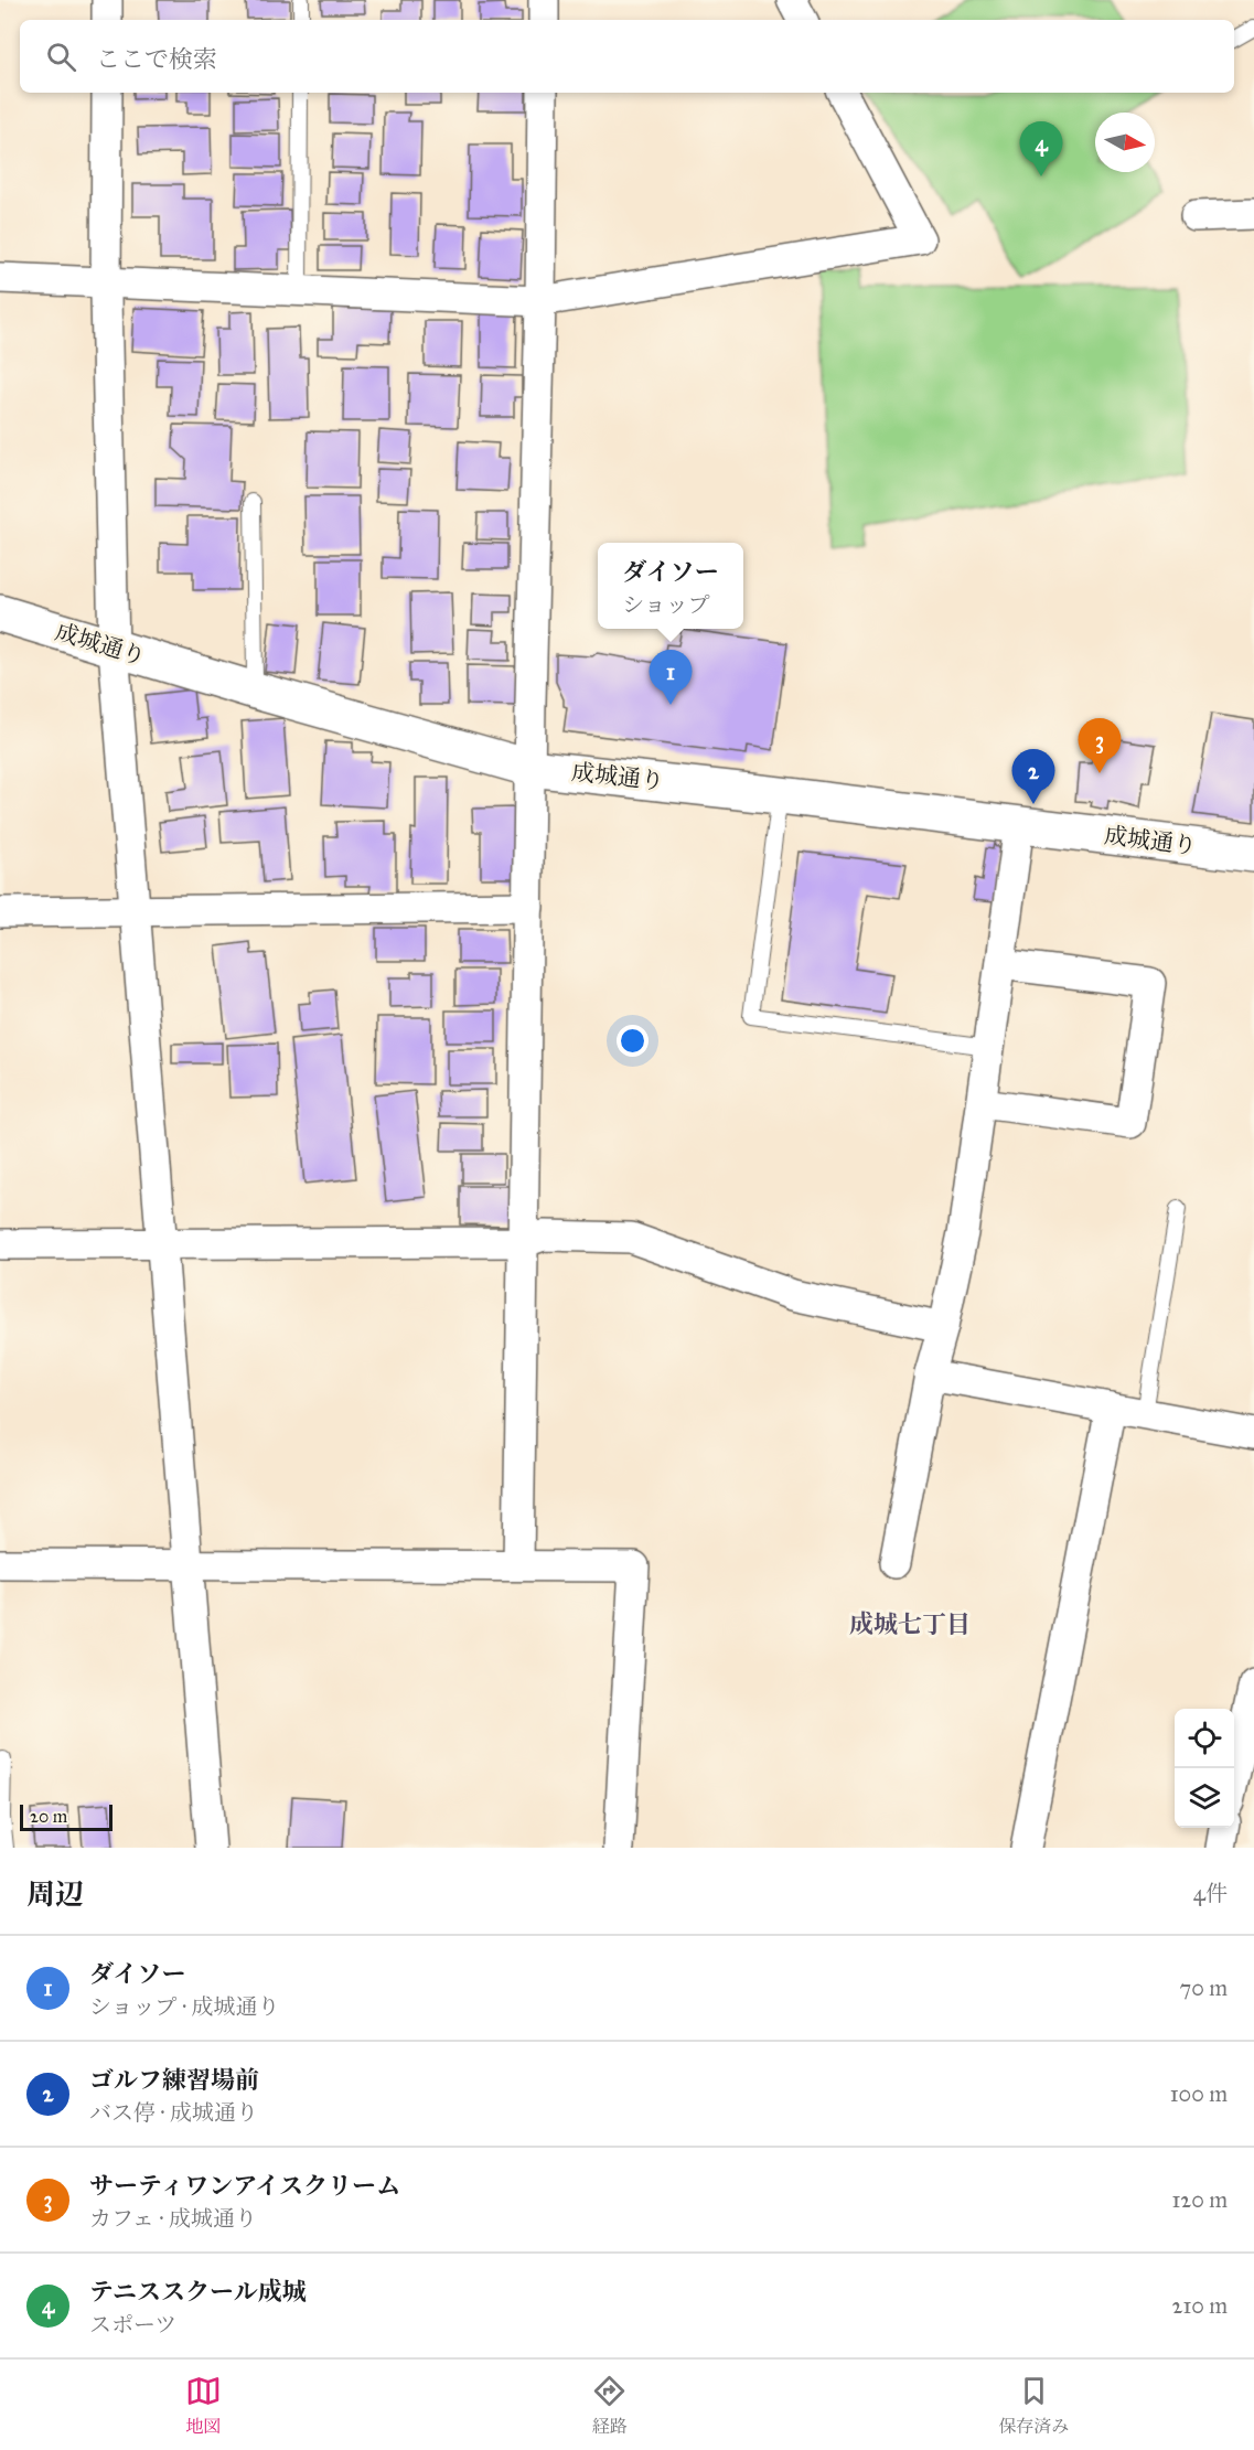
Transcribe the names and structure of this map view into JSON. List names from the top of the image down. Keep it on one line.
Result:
{"streets":{"street":["成城通り"]},"districts":["成城七丁目"],"scale_bar":"20 m","north":"right","page":{"search":"ここで検索","pins":["4","1","3","2"],"popup":["ダイソー","ショップ"],"scale":"20 m","heading":["周辺","4件"],"list":[{"mark":"1","name":"ダイソー","note":"ショップ · 成城通り","value":"70 m"},{"mark":"2","name":"ゴルフ練習場前","note":"バス停 · 成城通り","value":"100 m"},{"mark":"3","name":"サーティワンアイスクリーム","note":"カフェ · 成城通り","value":"120 m"},{"mark":"4","name":"テニススクール成城","note":"スポーツ","value":"210 m"}],"nav":["地図","経路","保存済み"]}}
